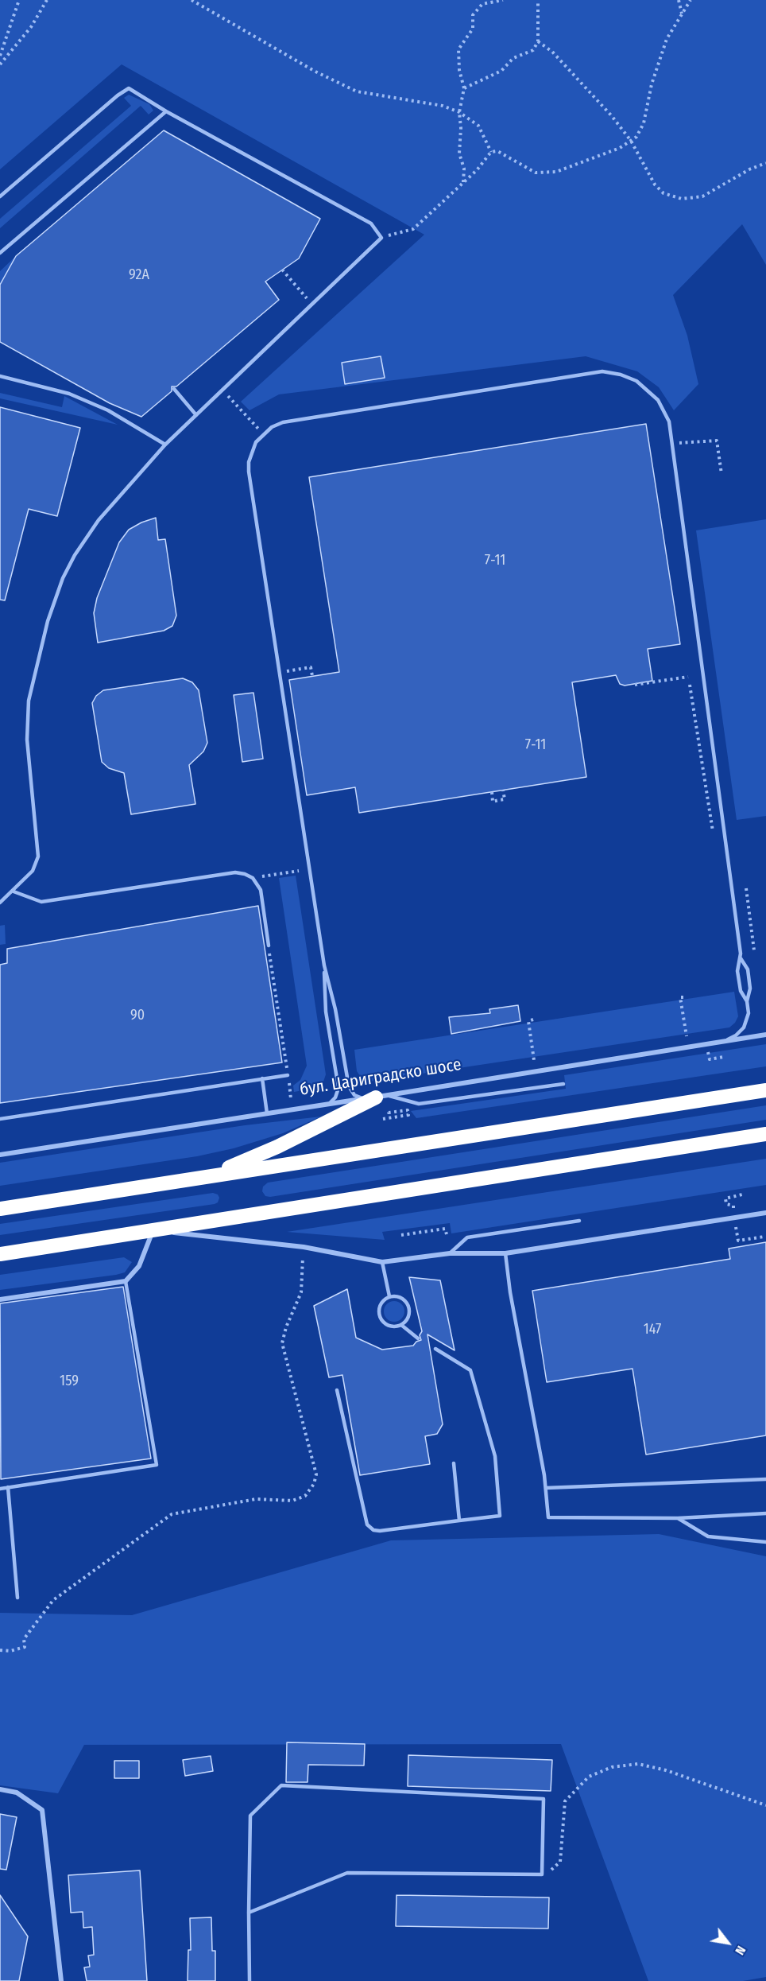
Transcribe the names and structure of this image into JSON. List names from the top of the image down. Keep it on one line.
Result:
{"streets":{"street":["бул. Цариградско шосе"]},"house_numbers":["92A","7-11","7-11","90","147","159"],"north":"bottom right"}
